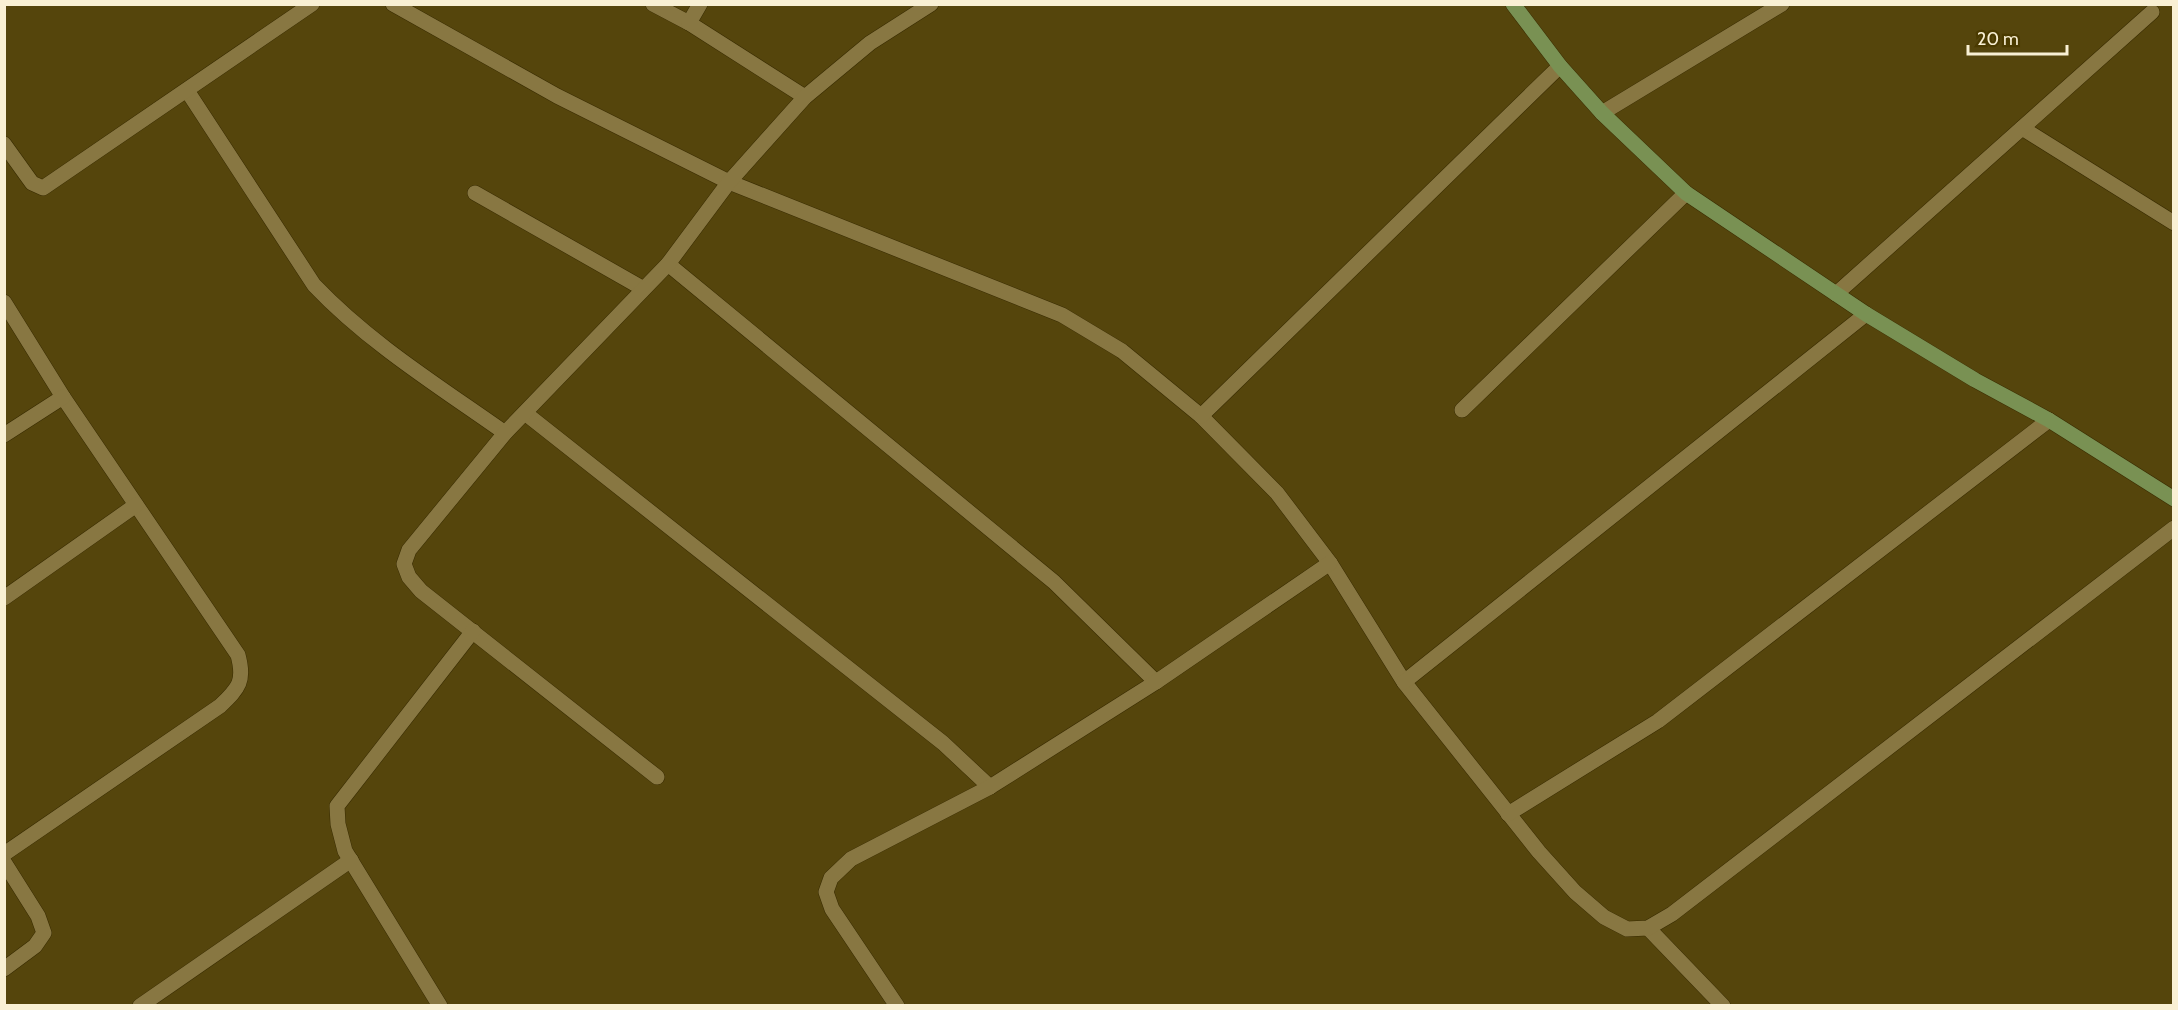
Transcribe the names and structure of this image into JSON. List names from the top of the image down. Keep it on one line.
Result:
{"scale_bar":"20 m"}
